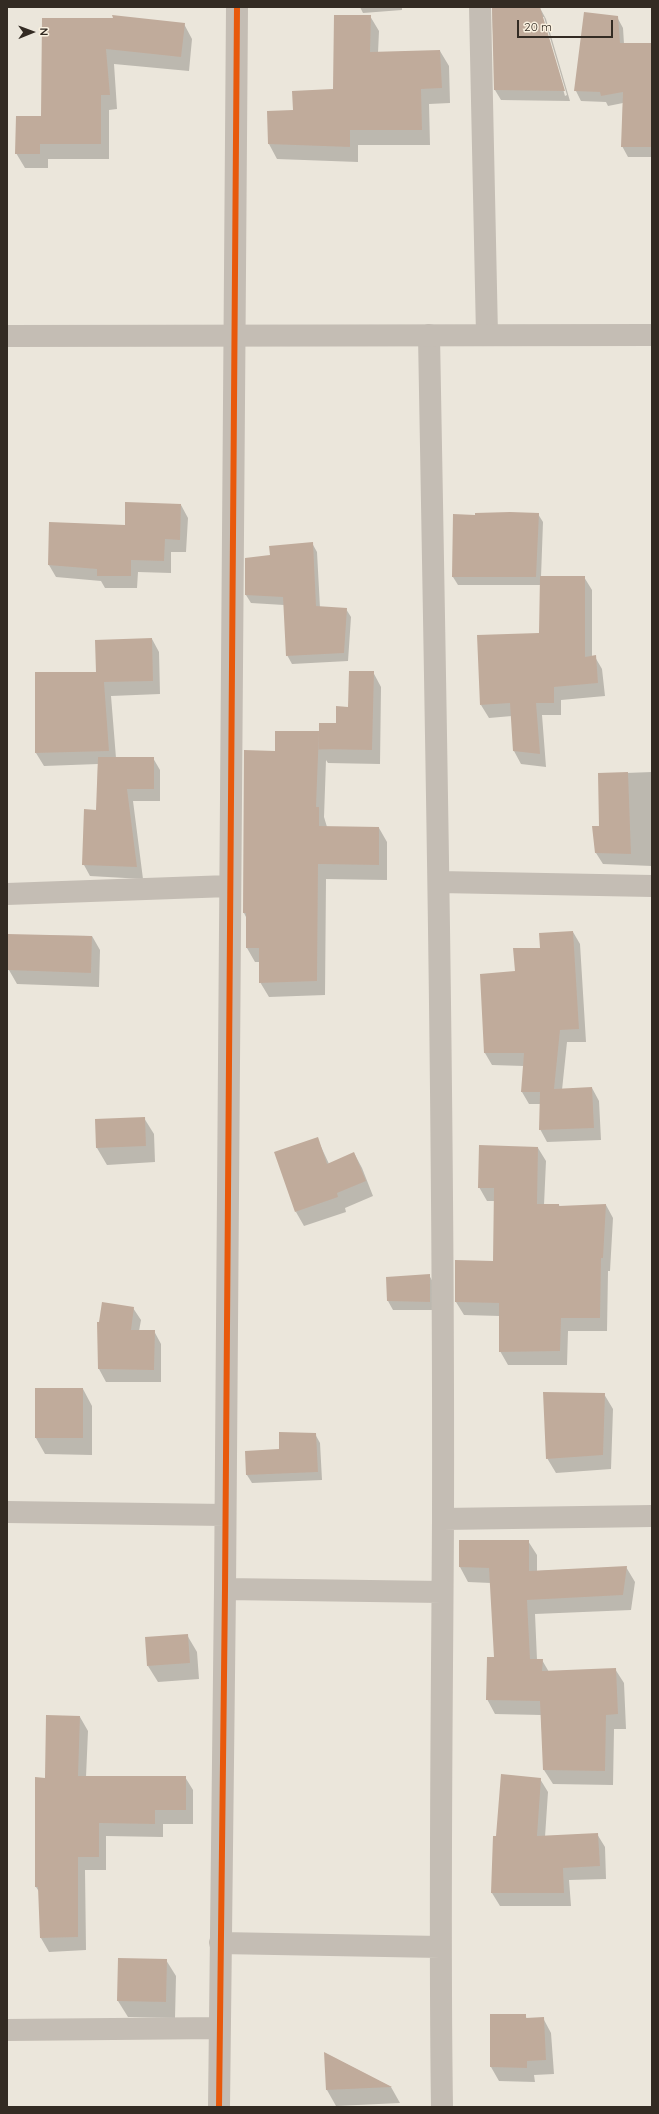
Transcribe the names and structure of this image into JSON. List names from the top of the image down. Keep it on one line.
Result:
{"scale_bar":"20 m","north":"right"}
